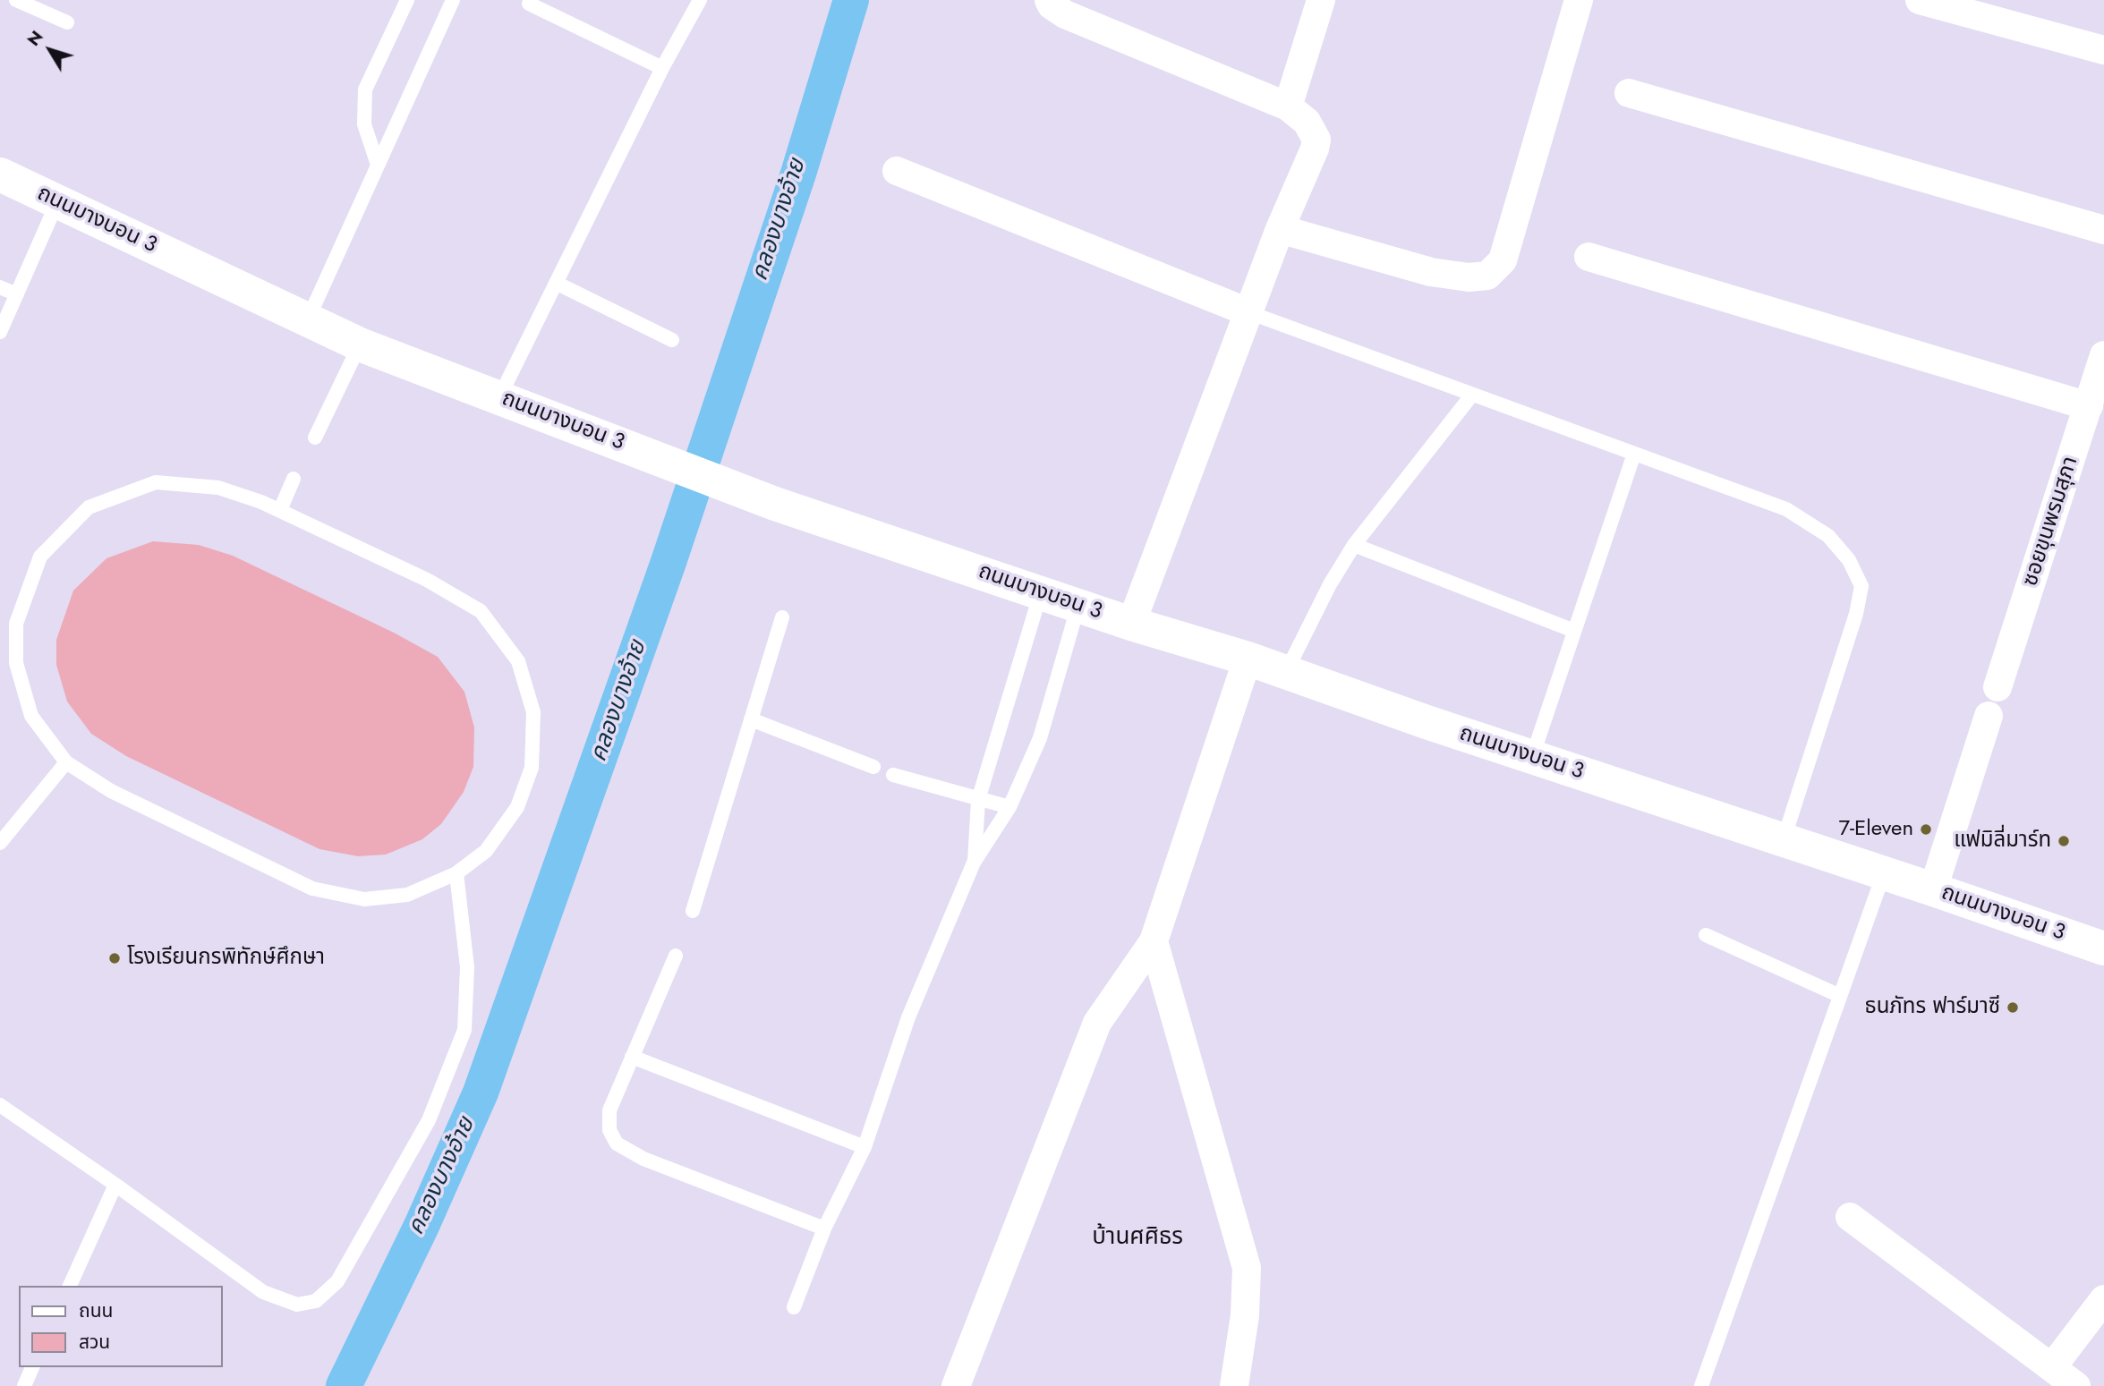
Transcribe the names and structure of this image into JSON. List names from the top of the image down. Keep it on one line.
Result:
{"streets":{"main road":["ถนนบางบอน 3"],"street":["ซอยขุนพรมสุภา"]},"districts":["บ้านศศิธร"],"water":["คลองบางอ้าย"],"places":["7-Eleven","แฟมิลี่มาร์ท","โรงเรียนกรพิทักษ์ศึกษา","ธนภัทร ฟาร์มาซี"],"legend":["ถนน","สวน"],"north":"top left"}
